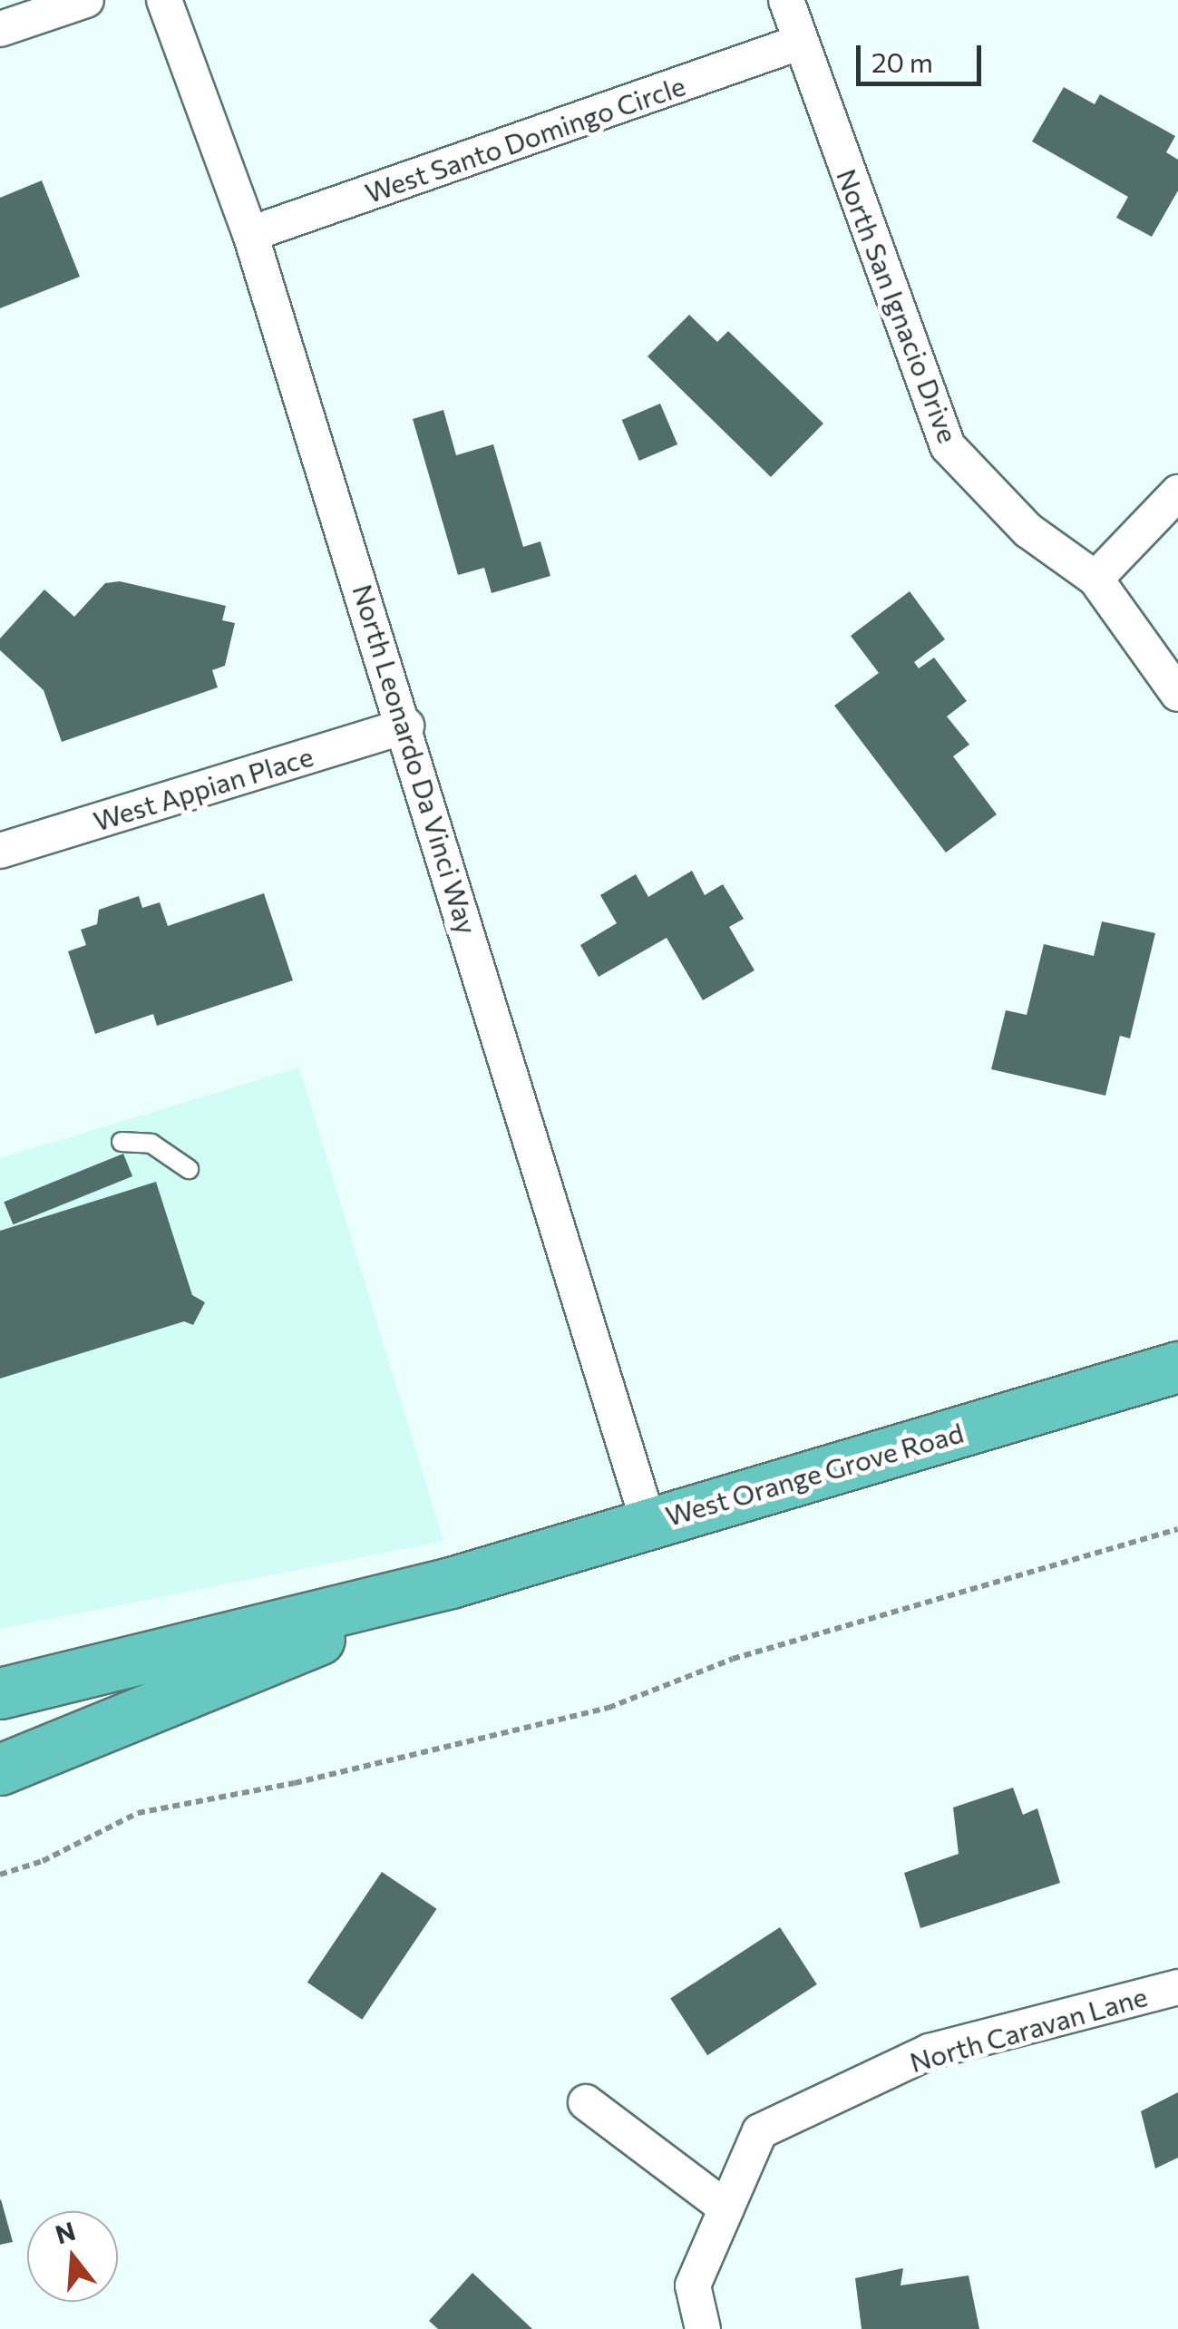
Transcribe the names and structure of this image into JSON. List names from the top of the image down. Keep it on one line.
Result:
{"streets":{"main road":["West Orange Grove Road"],"street":["West Santo Domingo Circle","North San Ignacio Drive","North Leonardo Da Vinci Way","West Appian Place","North Caravan Lane"]},"crossings":[["West Santo Domingo Circle","North San Ignacio Drive"],["West Santo Domingo Circle","North Leonardo Da Vinci Way"],["North Leonardo Da Vinci Way","West Appian Place"],["North Leonardo Da Vinci Way","West Orange Grove Road"]],"scale_bar":"20 m","north":"top"}
